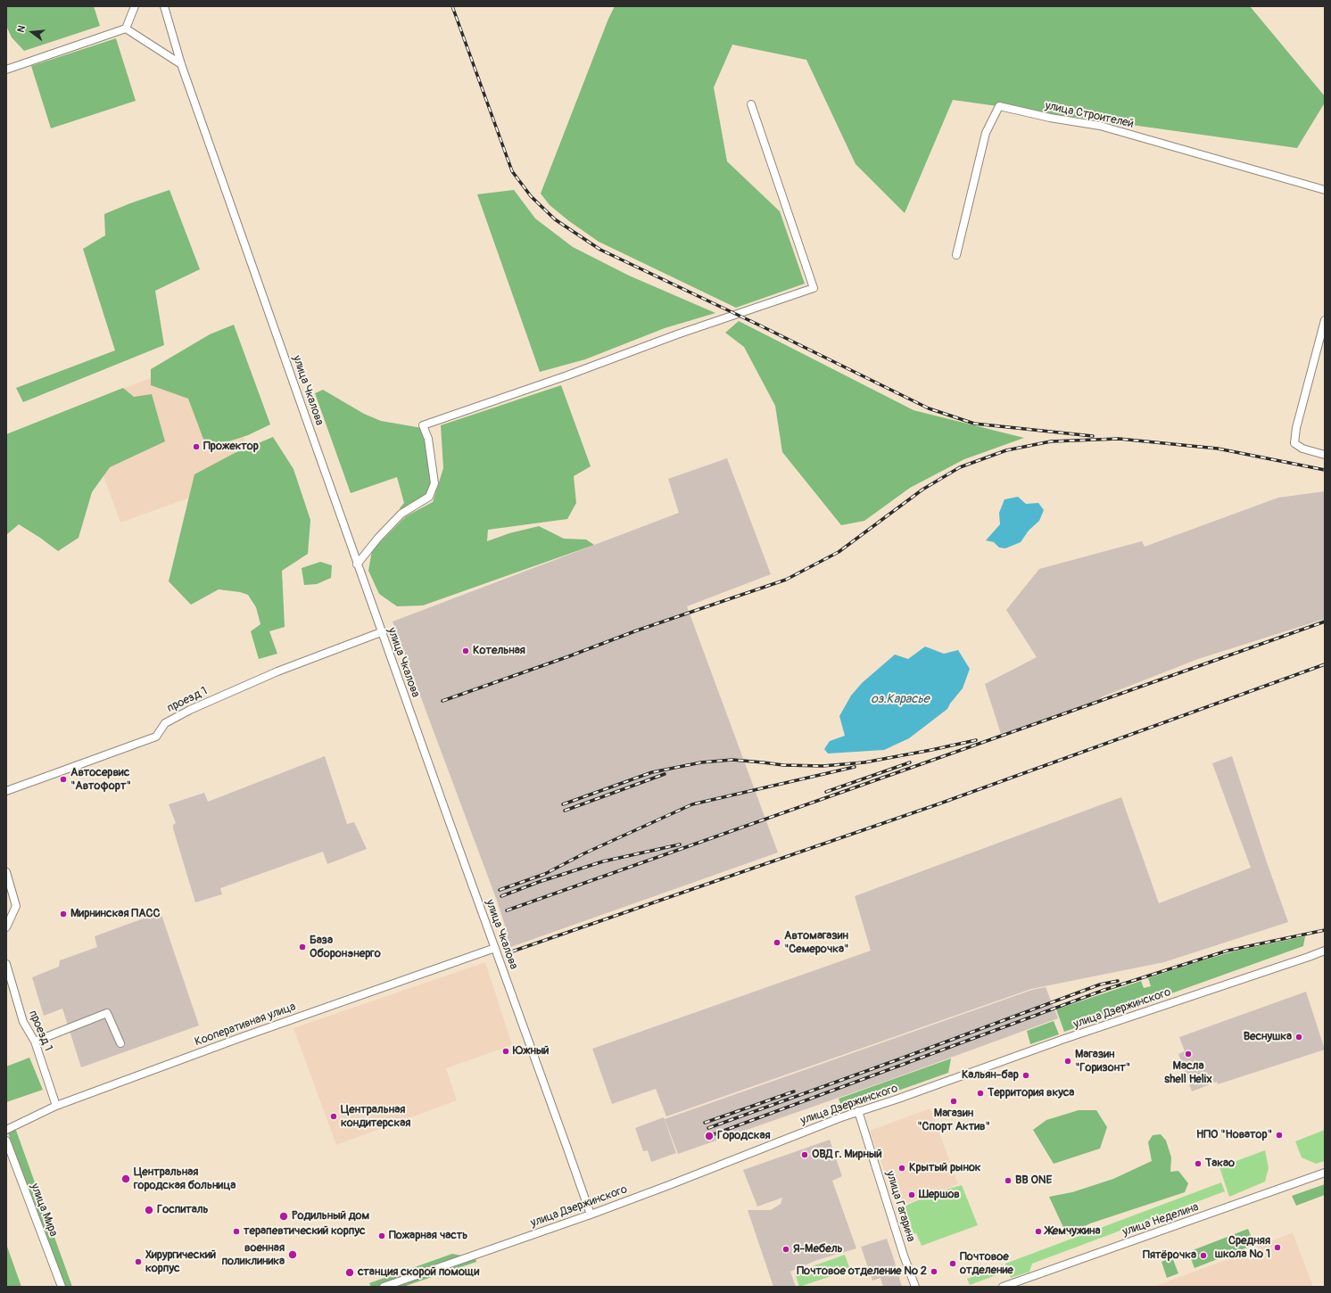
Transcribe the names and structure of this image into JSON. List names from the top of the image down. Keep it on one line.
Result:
{"streets":{"street":["улица Строителей","улица Чкалова","проезд 1","улица Дзержинского","Кооперативная улица","улица Гагарина","улица Мира","улица Неделина"]},"crossings":[["улица Чкалова","проезд 1"],["улица Чкалова","улица Дзержинского"],["улица Чкалова","Кооперативная улица"],["проезд 1","Кооперативная улица"],["улица Дзержинского","улица Гагарина"]],"water":["оз.Карасье"],"places":["Прожектор","Котельная","Автосервис \"Автофорт\"","Мирнинская ПАСС","Автомагазин \"Семерочка\"","База Оборонэнерго","Веснушка","Южный","Масла shell Helix","Магазин \"Горизонт\"","Кальян-бар","Территория вкуса","Магазин \"Спорт Актив\"","Центральная кондитерская","НПО \"Новатор\"","Городская","ОВД г. Мирный","Такао","Крытый рынок","Центральная городская больница","BB ONE","Шершов","Госпиталь","Родильный дом","терапевтический корпус","Жемчужина","Пожарная часть","Средняя школа № 1","Я-Мебель","военная поликлиника","Пятёрочка","Хирургический корпус","Почтовое отделение","Почтовое отделение № 2","станция скорой помощи"],"north":"left"}
